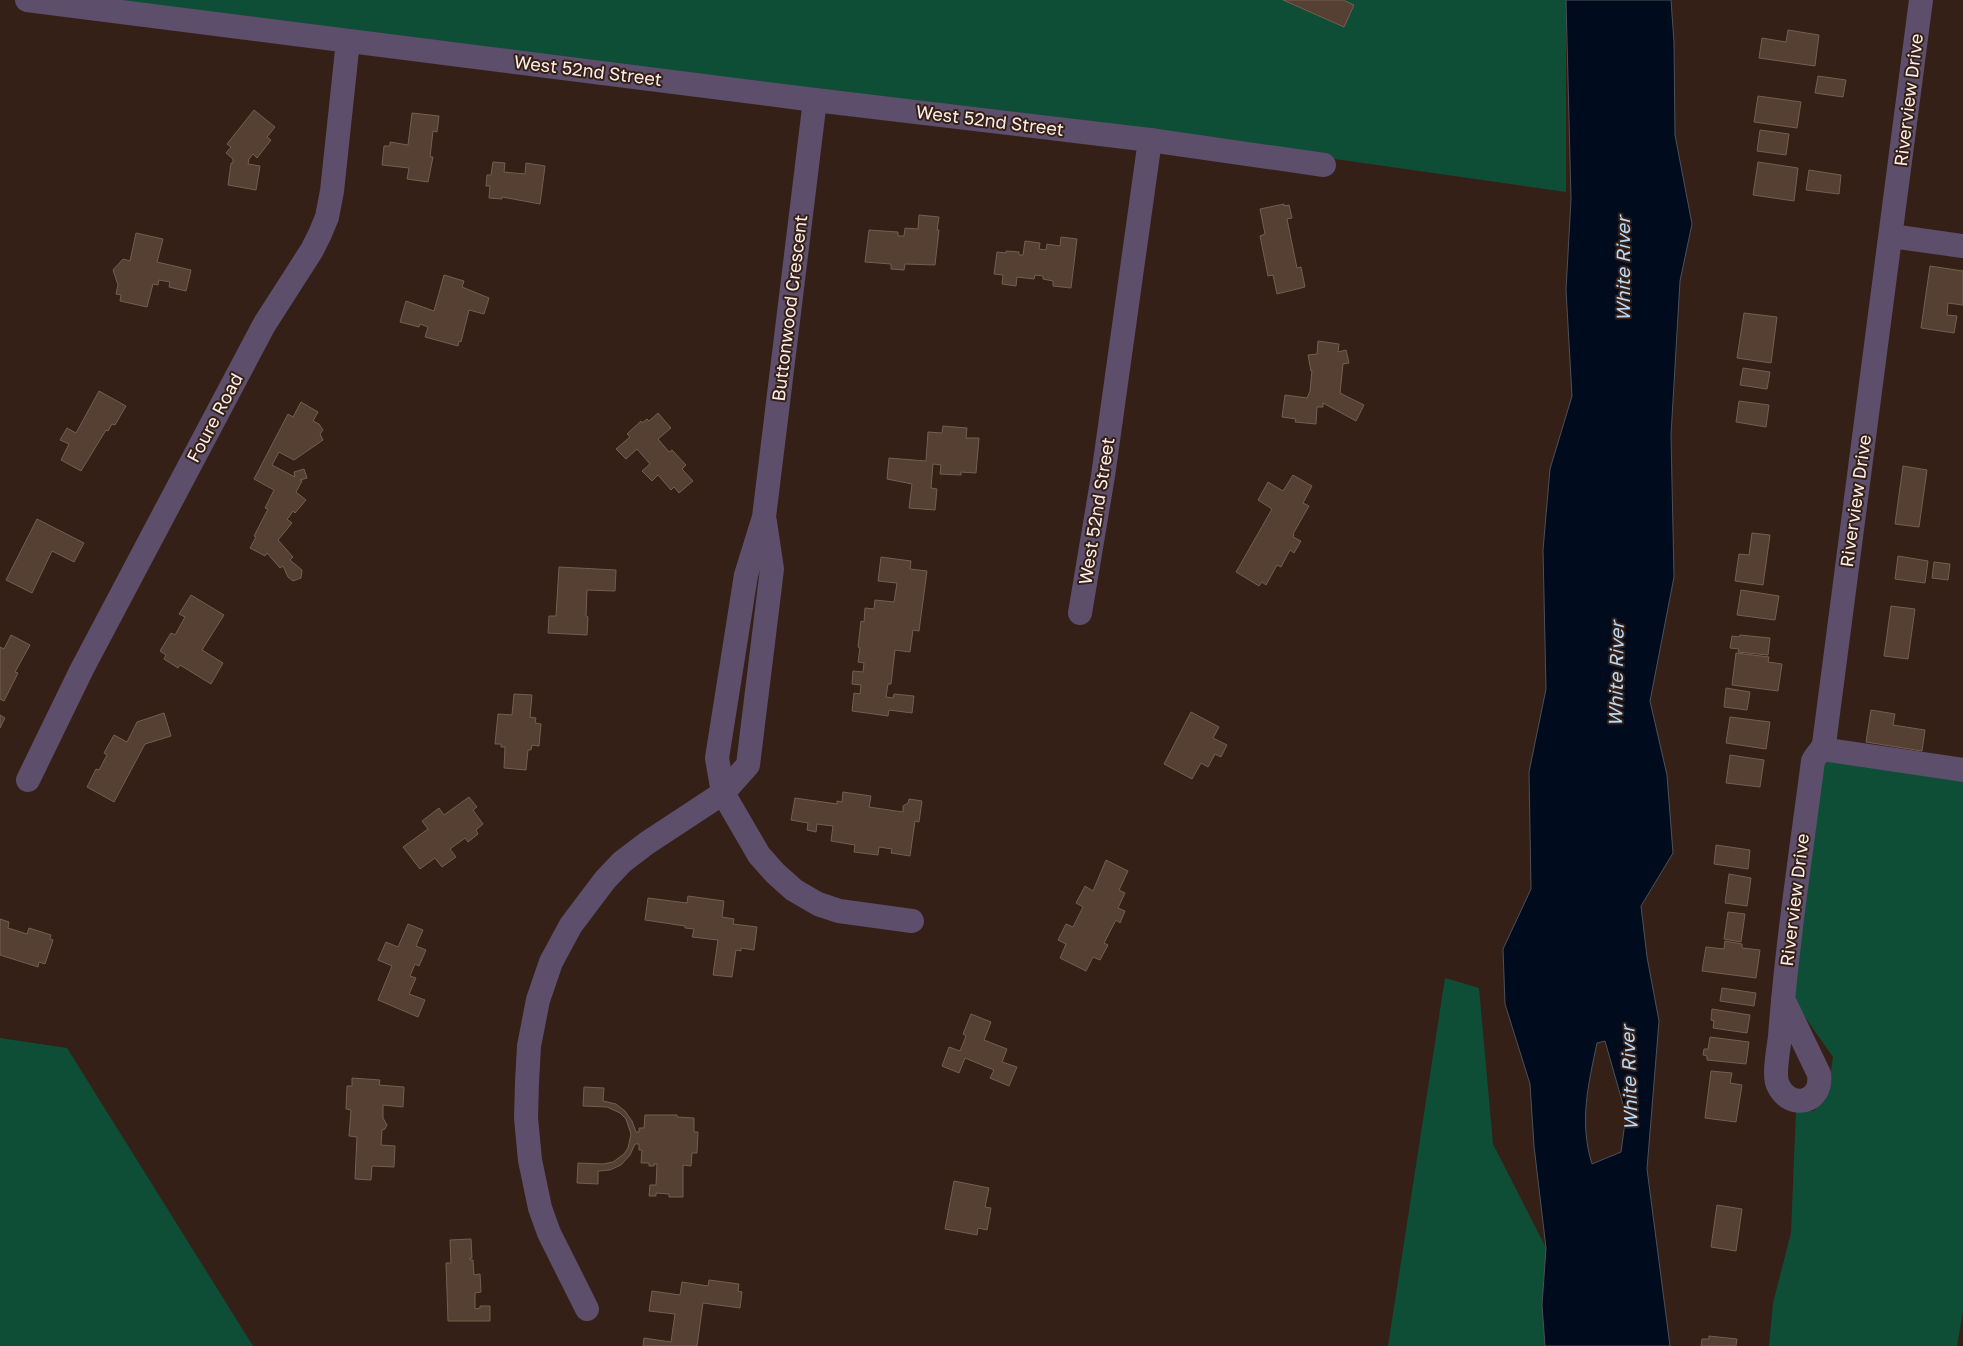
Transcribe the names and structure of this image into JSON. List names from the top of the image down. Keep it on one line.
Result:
{"streets":{"street":["West 52nd Street","Riverview Drive","Buttonwood Crescent","Foure Road"]},"crossings":[["West 52nd Street","Buttonwood Crescent"],["West 52nd Street","Foure Road"]],"water":["White River"]}
